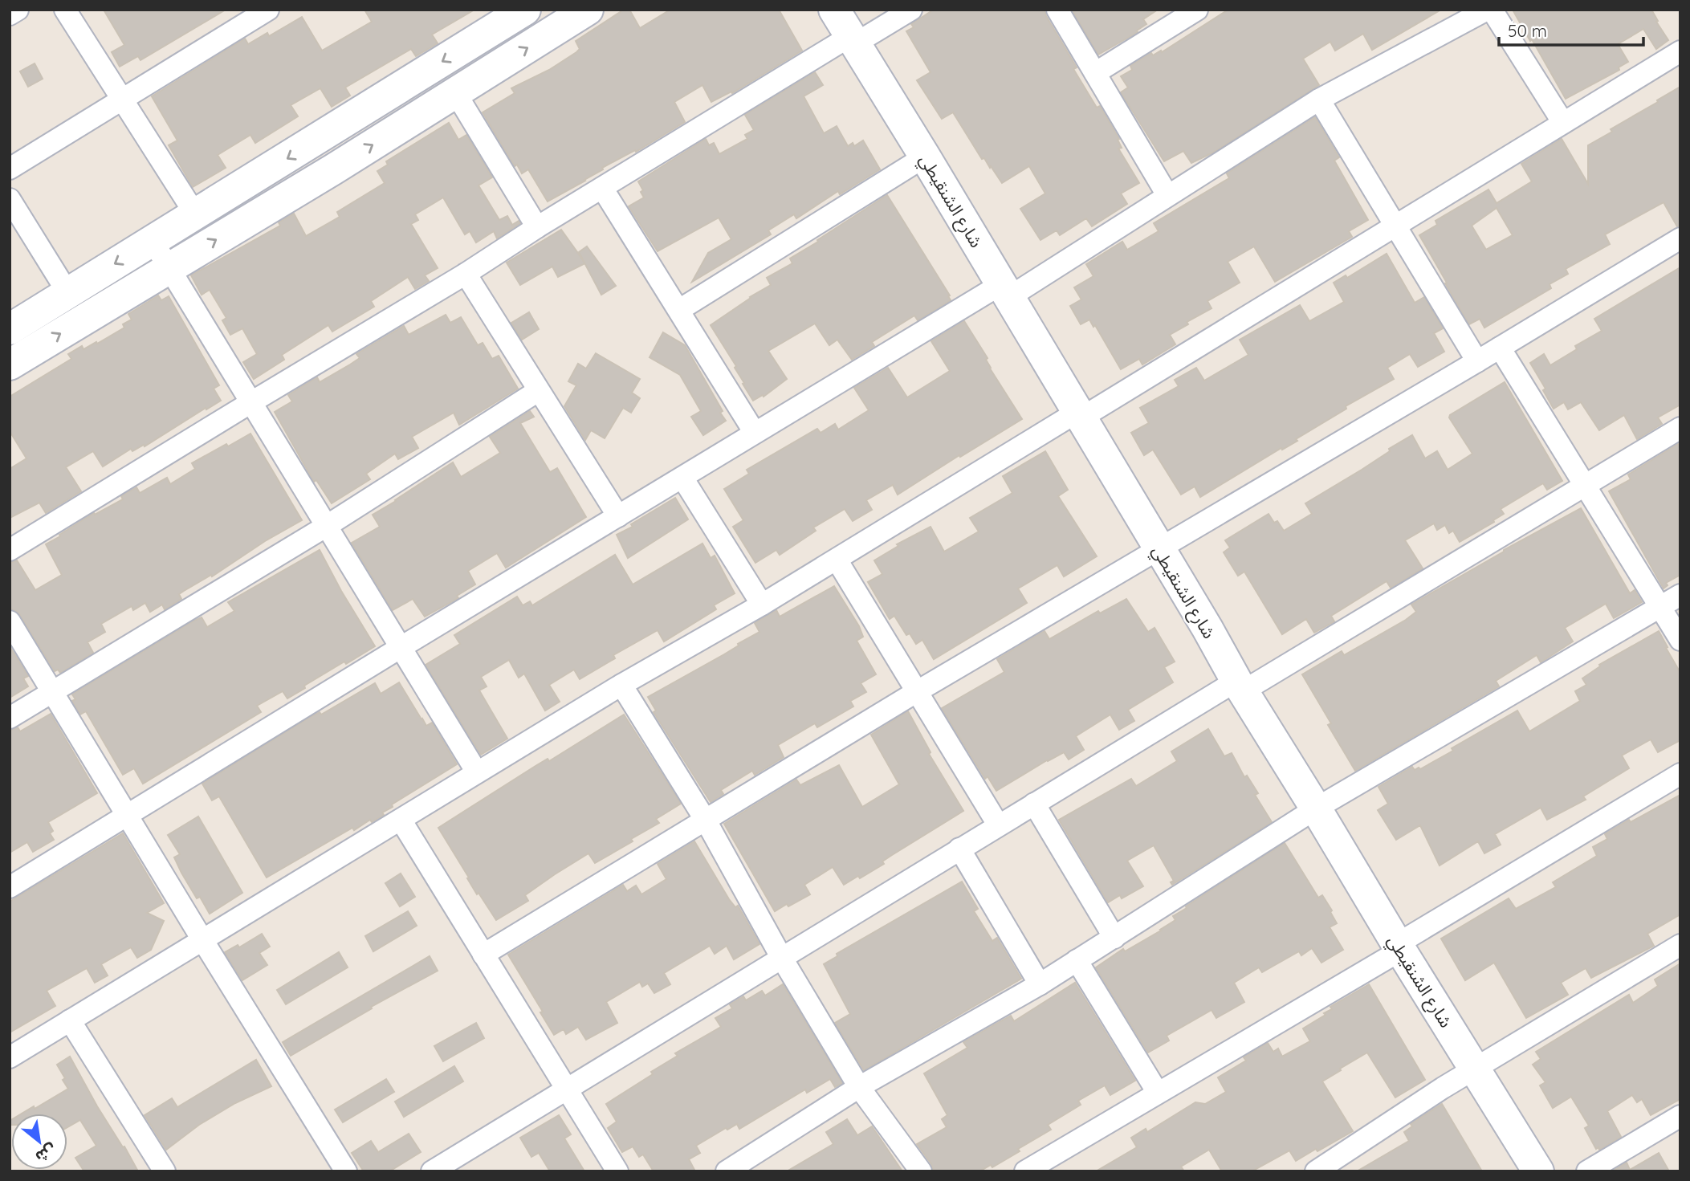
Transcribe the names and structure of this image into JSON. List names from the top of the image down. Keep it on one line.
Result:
{"streets":{"street":["شارع الشنقيطي"]},"scale_bar":"50 m","north":"bottom right"}
